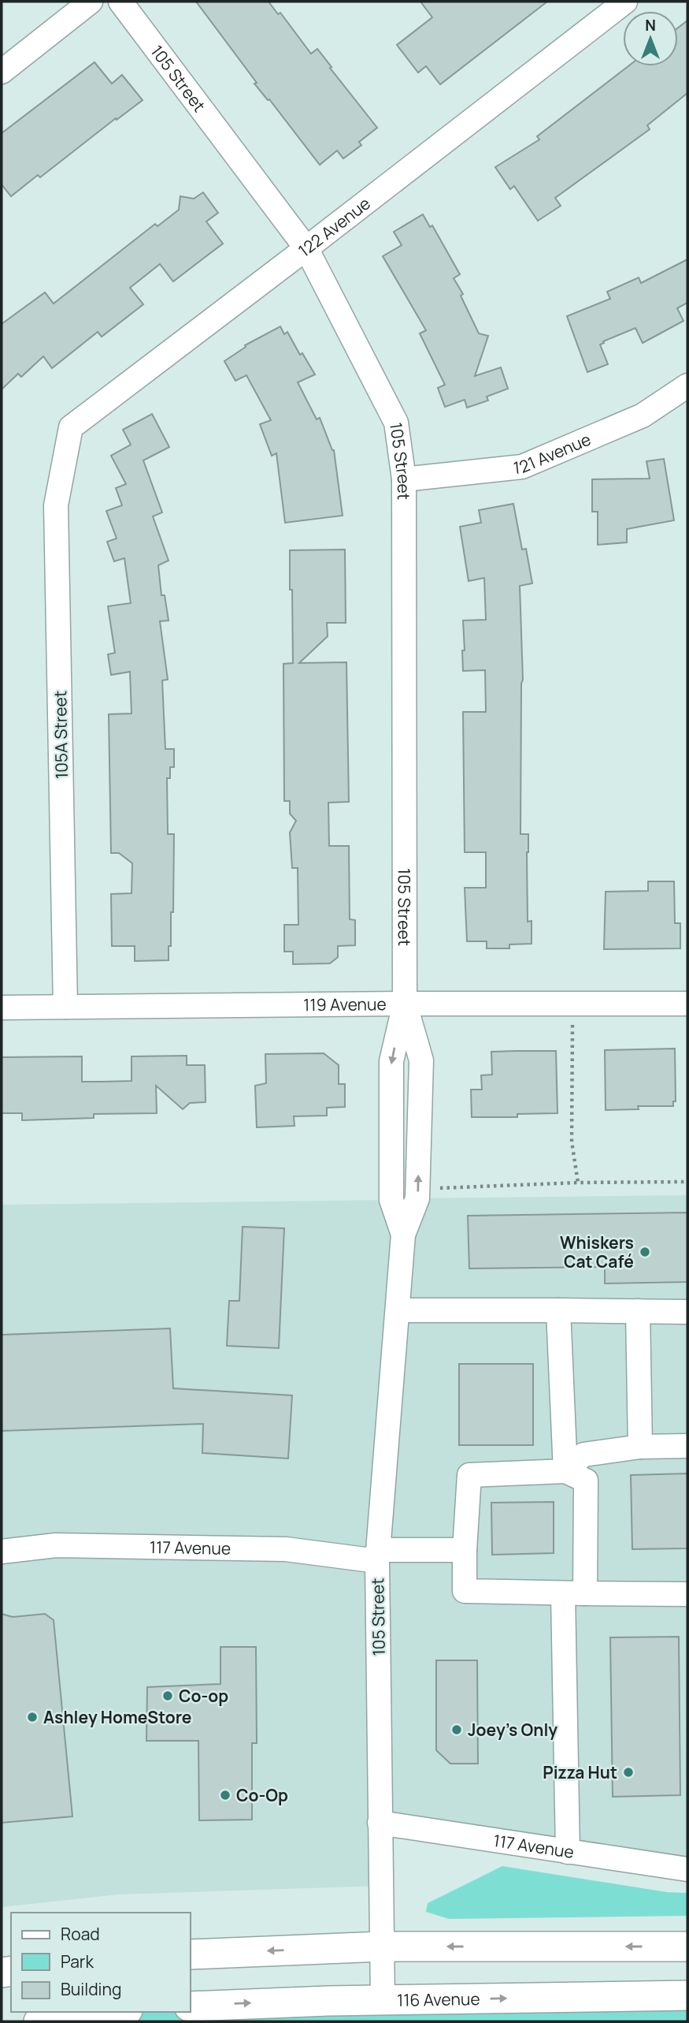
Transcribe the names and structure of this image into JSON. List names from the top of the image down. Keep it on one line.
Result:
{"streets":{"main road":["116 Avenue"],"street":["105 Street","122 Avenue","121 Avenue","105A Street","119 Avenue","117 Avenue"]},"crossings":[["105 Street","122 Avenue"],["105 Street","121 Avenue"],["105 Street","119 Avenue"],["105 Street","117 Avenue"],["105 Street","116 Avenue"],["122 Avenue","105A Street"],["105A Street","119 Avenue"]],"places":["Whiskers Cat Café","Co-op","Ashley HomeStore","Joey's Only","Pizza Hut","Co-Op"],"legend":["Road","Park","Building"],"north":"top"}
